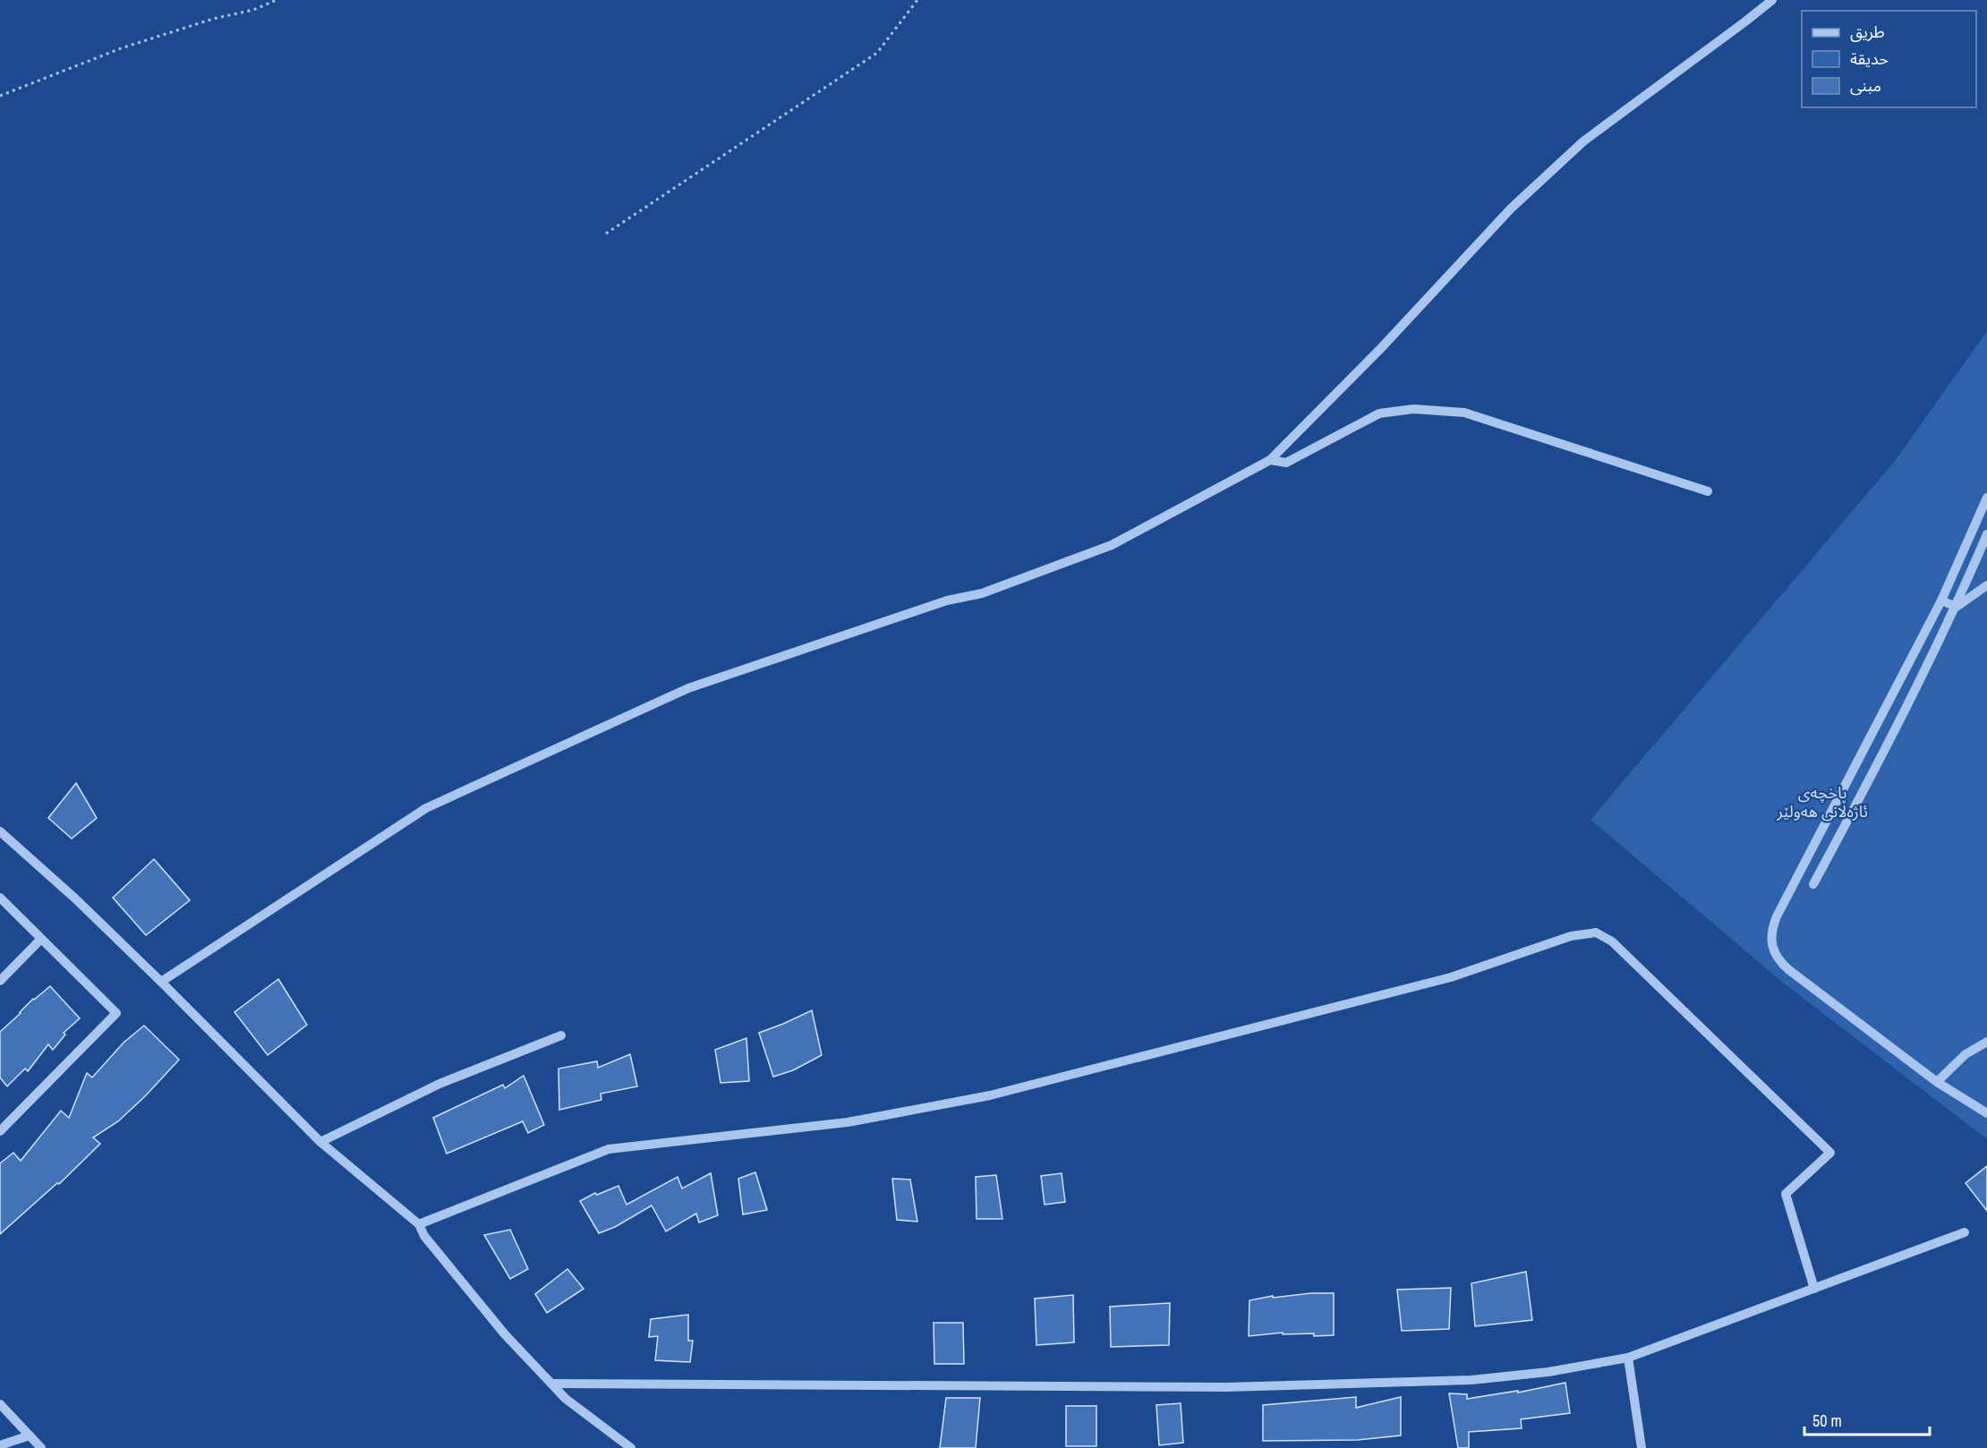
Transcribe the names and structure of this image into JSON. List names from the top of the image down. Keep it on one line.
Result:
{"parks":["باخچەی ئاژەڵانی هەولێر"],"legend":["طريق","حديقة","مبنى"],"scale_bar":"50 m"}
